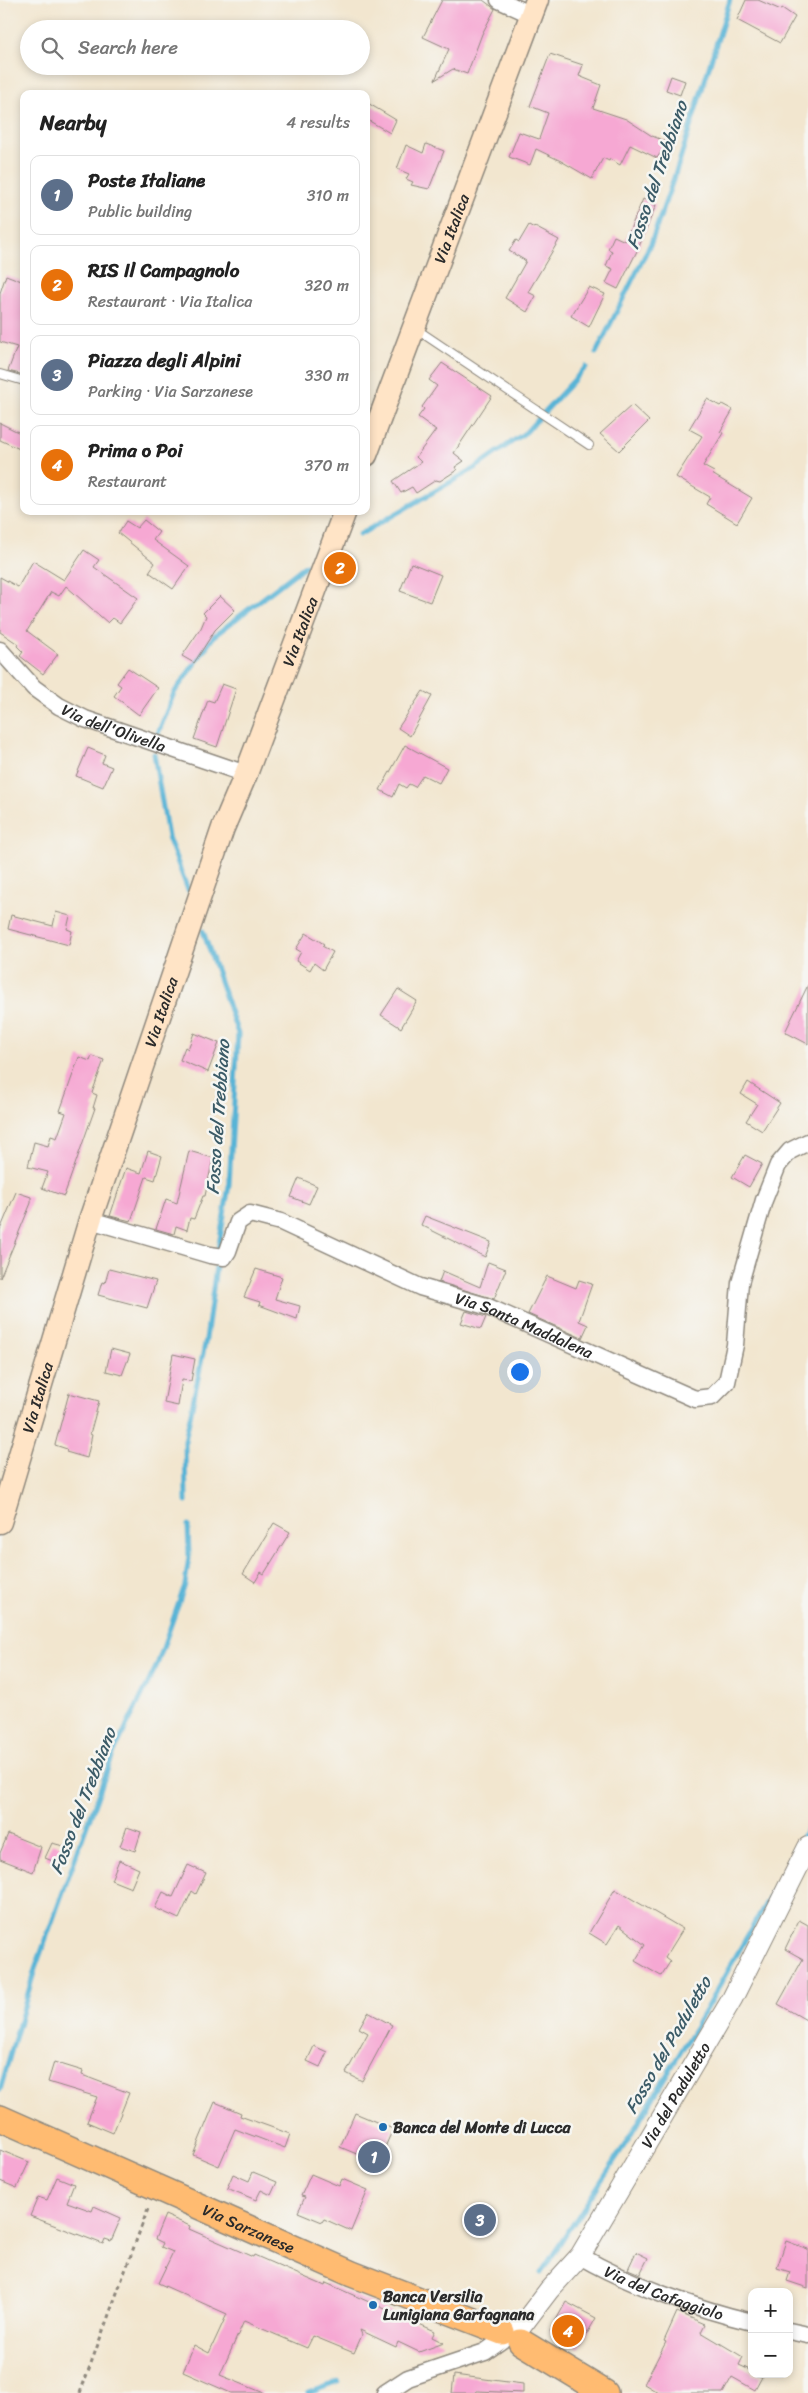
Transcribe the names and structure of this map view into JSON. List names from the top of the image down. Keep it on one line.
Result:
{"streets":{"main road":["Via Italica","Via Sarzanese"],"street":["Via dell'Olivella","Via Santa Maddalena","Via del Paduletto","Via del Cafaggiolo"]},"crossings":[["Via Italica","Via dell'Olivella"],["Via Italica","Via Santa Maddalena"],["Via del Paduletto","Via Sarzanese"],["Via del Paduletto","Via del Cafaggiolo"]],"water":["Fosso del Trebbiano","Fosso del Paduletto"],"places":["Banca del Monte di Lucca","Banca Versilia Lunigiana Garfagnana"],"page":{"search":"Search here","heading":["Nearby","4 results"],"list":[{"mark":"1","name":"Poste Italiane","note":"Public building","value":"310 m"},{"mark":"2","name":"RIS Il Campagnolo","note":"Restaurant · Via Italica","value":"320 m"},{"mark":"3","name":"Piazza degli Alpini","note":"Parking · Via Sarzanese","value":"330 m"},{"mark":"4","name":"Prima o Poi","note":"Restaurant","value":"370 m"}],"pins":["2","1","3","4"],"map_buttons":["+","−"]}}
